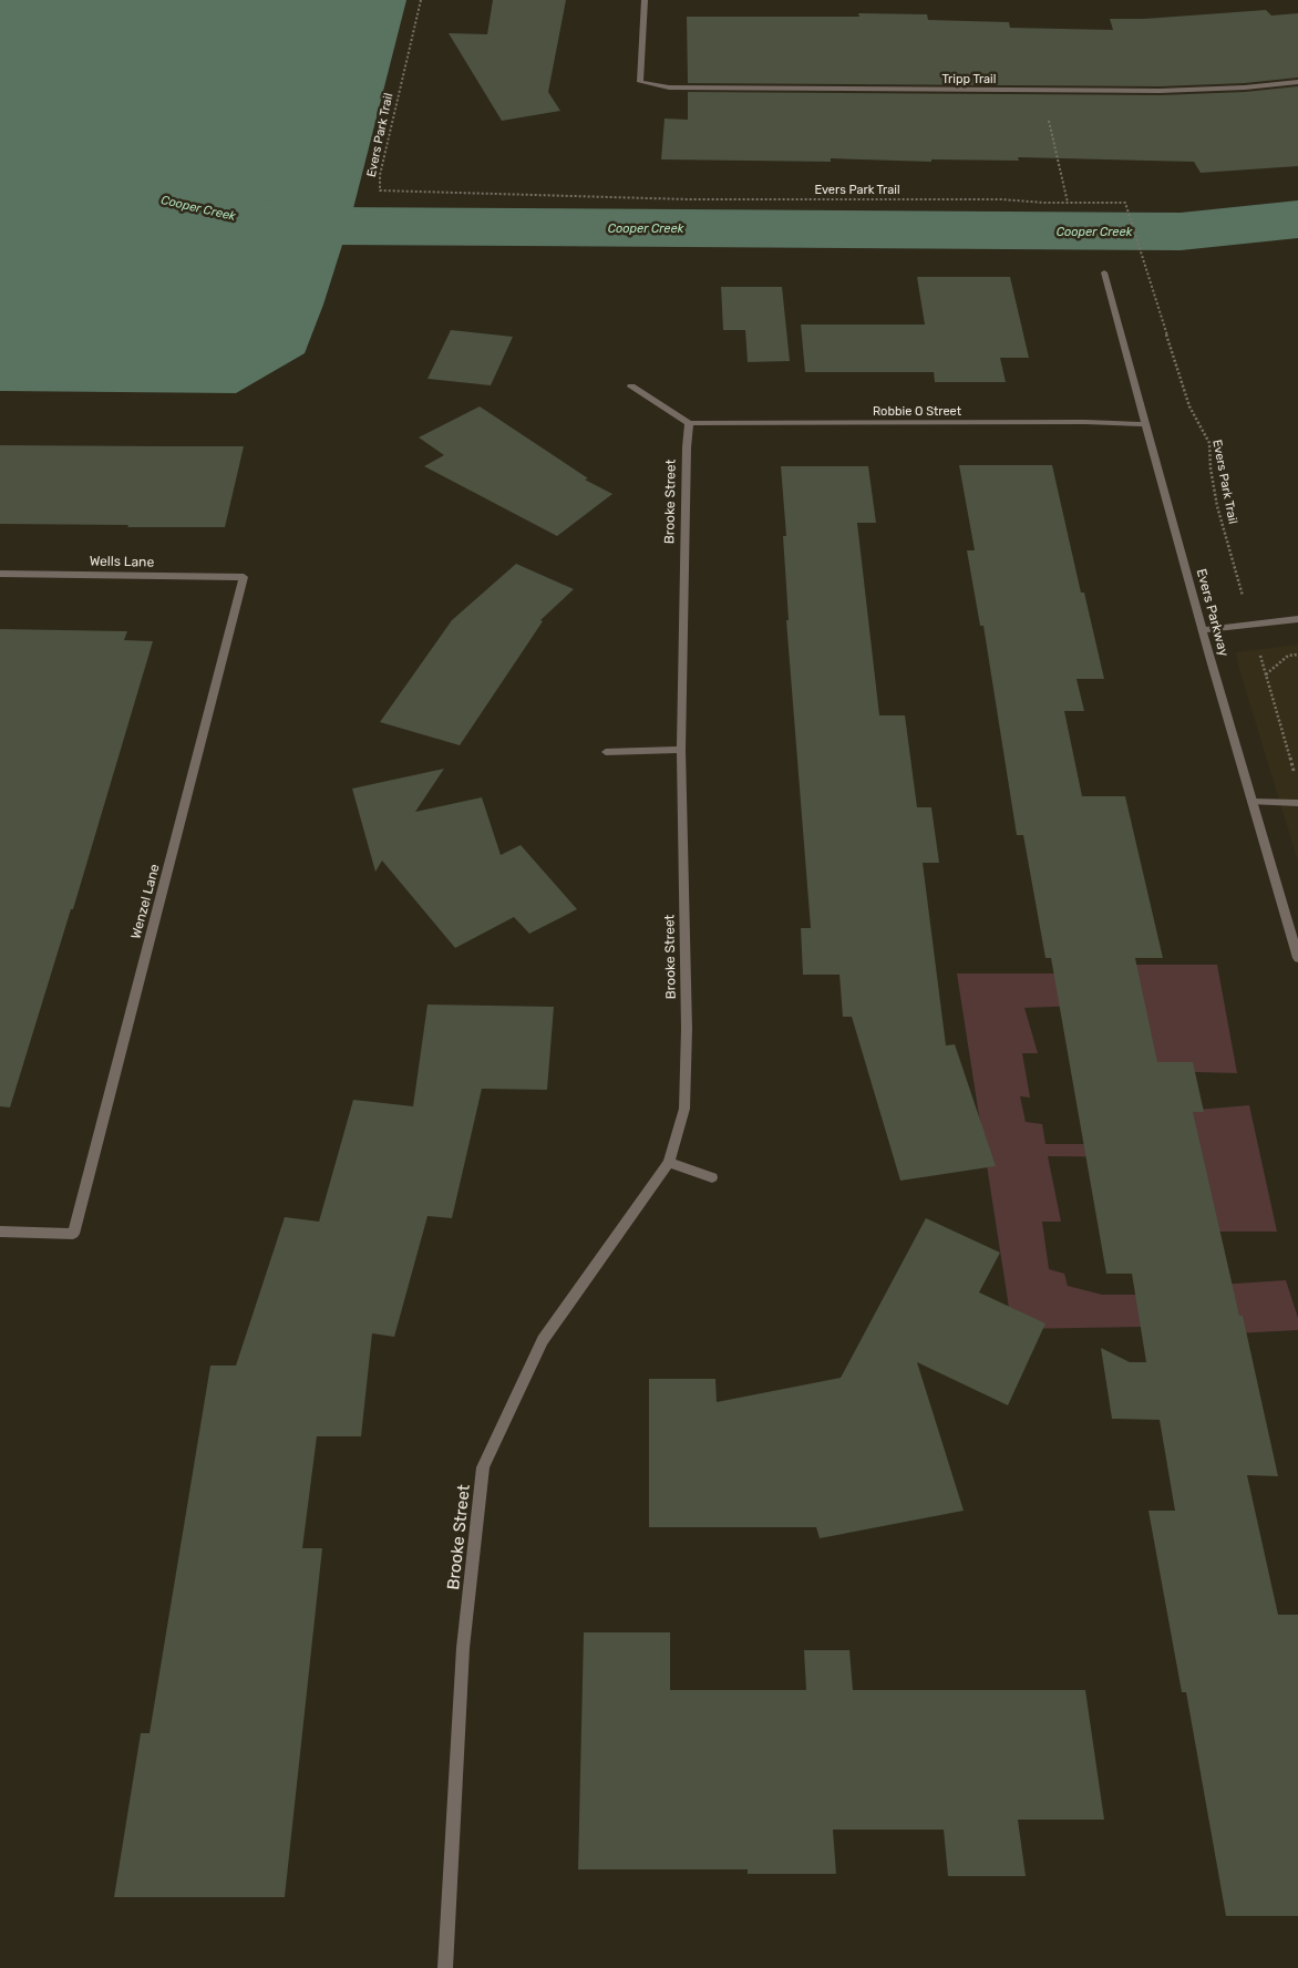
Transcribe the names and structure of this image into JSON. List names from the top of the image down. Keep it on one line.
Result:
{"streets":{"street":["Tripp Trail","Robbie O Street","Brooke Street","Wells Lane","Evers Parkway","Wenzel Lane"],"path":["Evers Park Trail"]},"crossings":[["Robbie O Street","Brooke Street"],["Robbie O Street","Evers Parkway"],["Wells Lane","Wenzel Lane"]],"water":["Cooper Creek"]}
